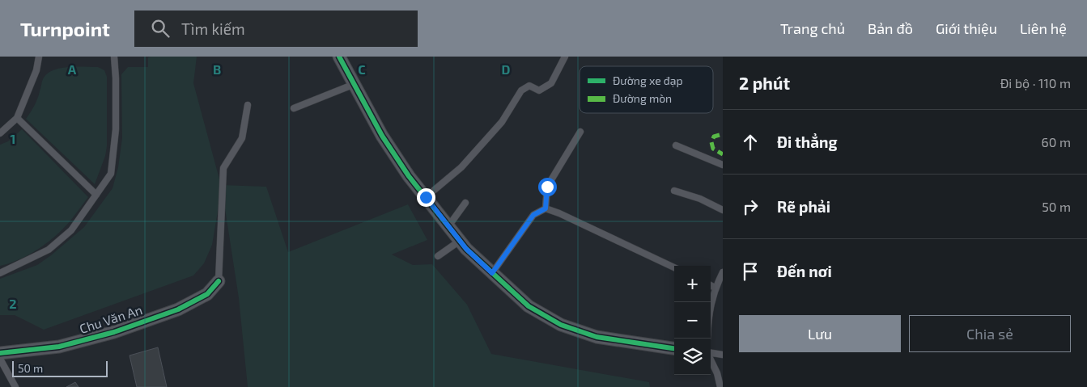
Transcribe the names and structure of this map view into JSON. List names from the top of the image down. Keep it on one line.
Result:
{"streets":{"street":["Chu Văn An"]},"legend":["Đường xe đạp","Đường mòn"],"scale_bar":"50 m","page":{"header":"Turnpoint","search":"Tìm kiếm","nav":["Trang chủ","Bản đồ","Giới thiệu","Liên hệ"],"heading":["2 phút","Đi bộ · 110 m"],"list":[["Đi thẳng","60 m"],["Rẽ phải","50 m"],"Đến nơi"],"map_buttons":["+","−"],"buttons":["Lưu","Chia sẻ"],"scale":"50 m"},"grid":{"columns":["A","B","C","D"],"rows":["1","2"]}}
